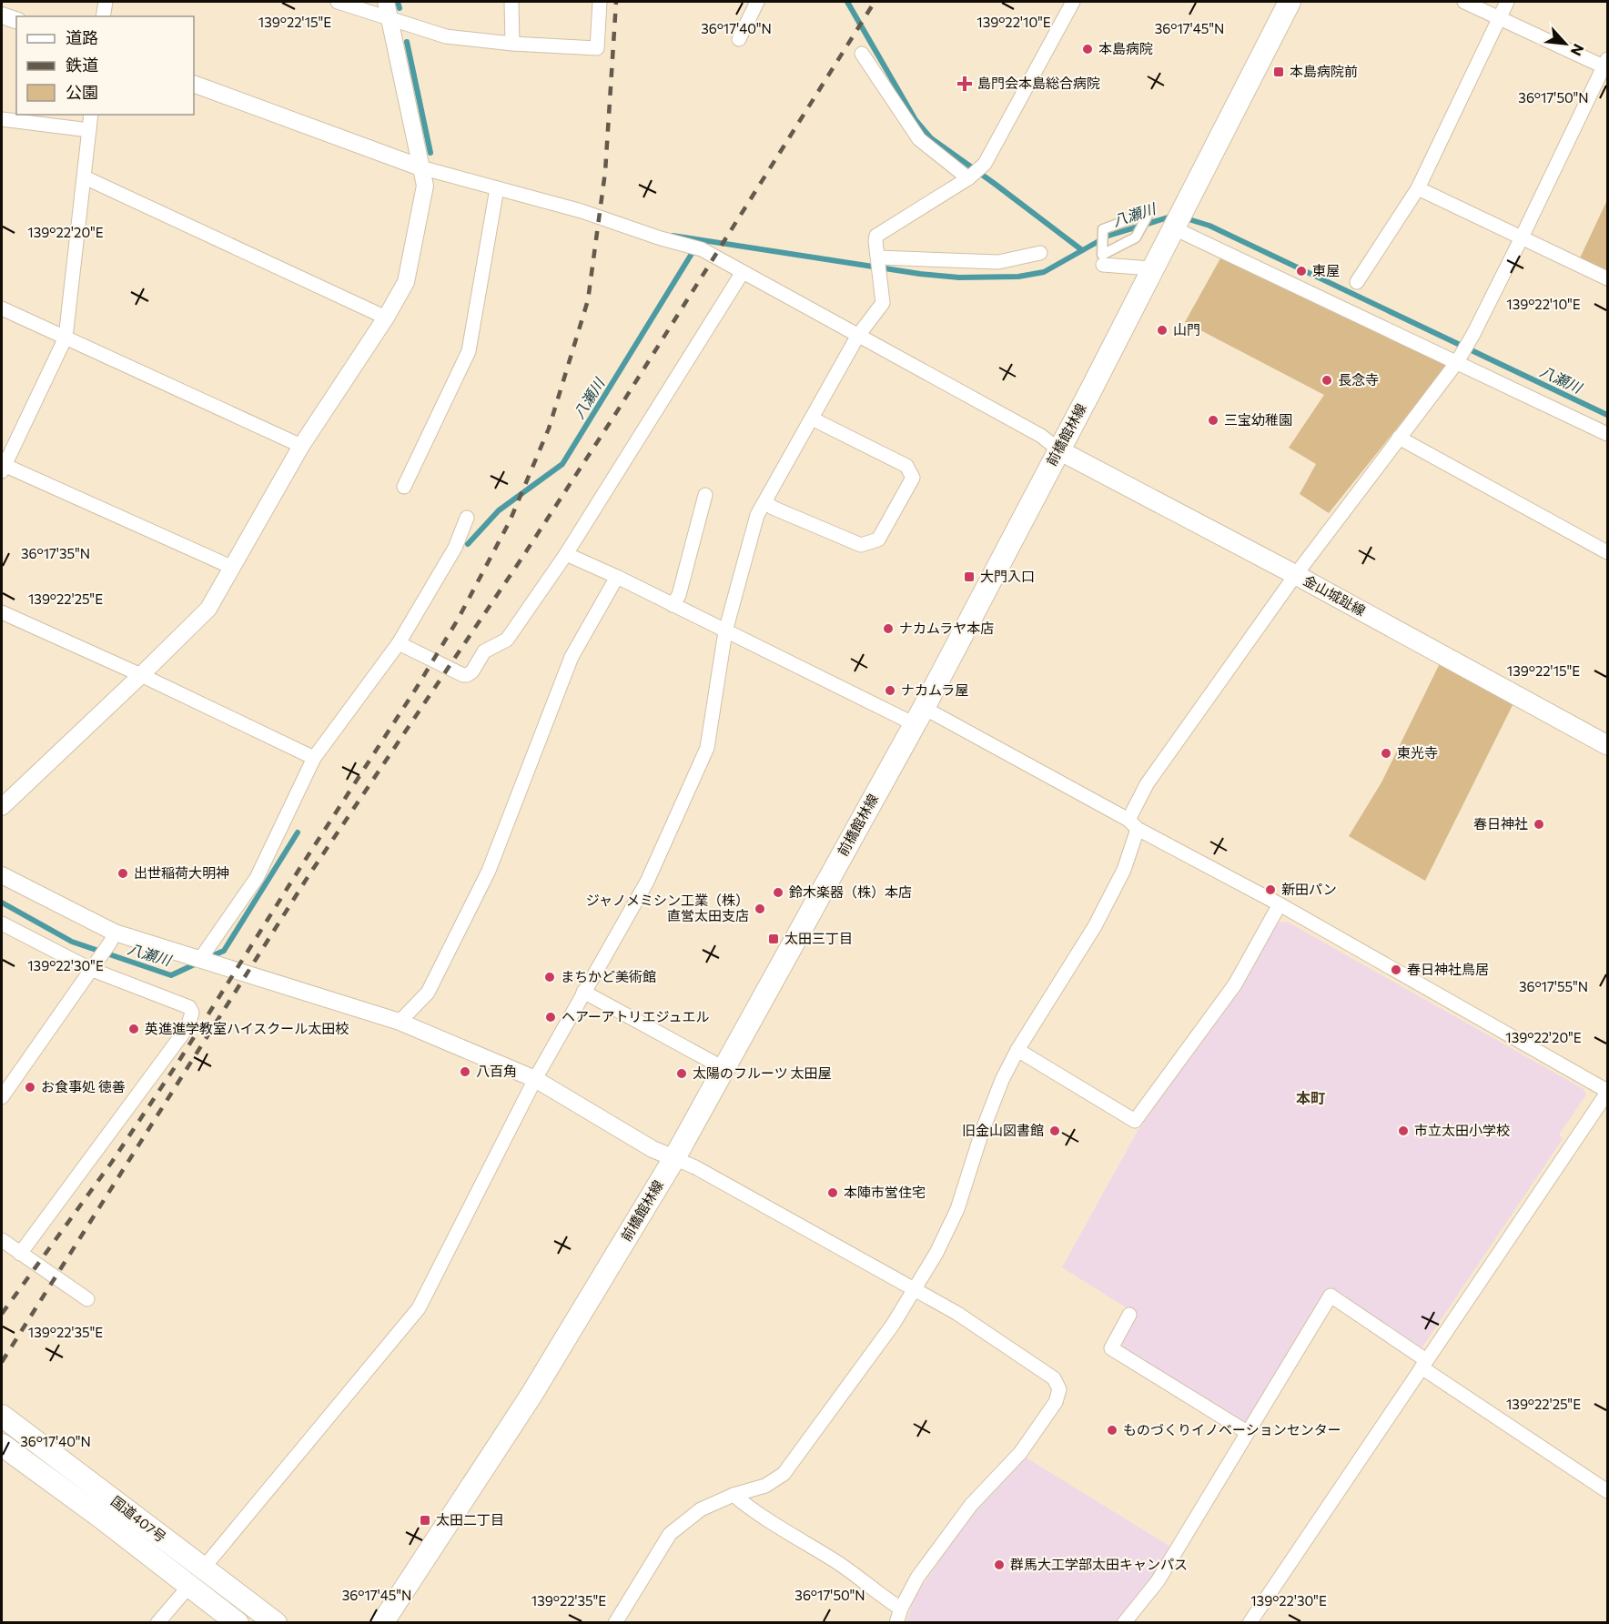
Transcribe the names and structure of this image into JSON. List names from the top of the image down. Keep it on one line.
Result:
{"streets":{"main road":["前橋館林線","金山城趾線","国道407号"]},"crossings":[["前橋館林線","金山城趾線"]],"districts":["本町"],"water":["八瀬川"],"places":{"other":["本島病院","東屋","山門","長念寺","三宝幼稚園","ナカムラヤ本店","ナカムラ屋","東光寺","春日神社","出世稲荷大明神","新田パン","鈴木楽器（株）本店","ジャノメミシン工業（株） 直営太田支店","春日神社鳥居","まちかど美術館","ヘアーアトリエジュエル","英進進学教室ハイスクール太田校","八百角","太陽のフルーツ 太田屋","お食事処 徳善","旧金山図書館","市立太田小学校","本陣市営住宅","ものづくりイノベーションセンター","群馬大工学部太田キャンパス"],"transit":["本島病院前","大門入口","太田三丁目","太田二丁目"],"health":["島門会本島総合病院"]},"legend":["道路","鉄道","公園"],"north":"bottom right","coordinates":["139°22'15\"E","139°22'10\"E","36°17'40\"N","36°17'45\"N","36°17'50\"N","139°22'20\"E","36°17'35\"N","139°22'25\"E","139°22'30\"E","36°17'55\"N","139°22'35\"E"]}
